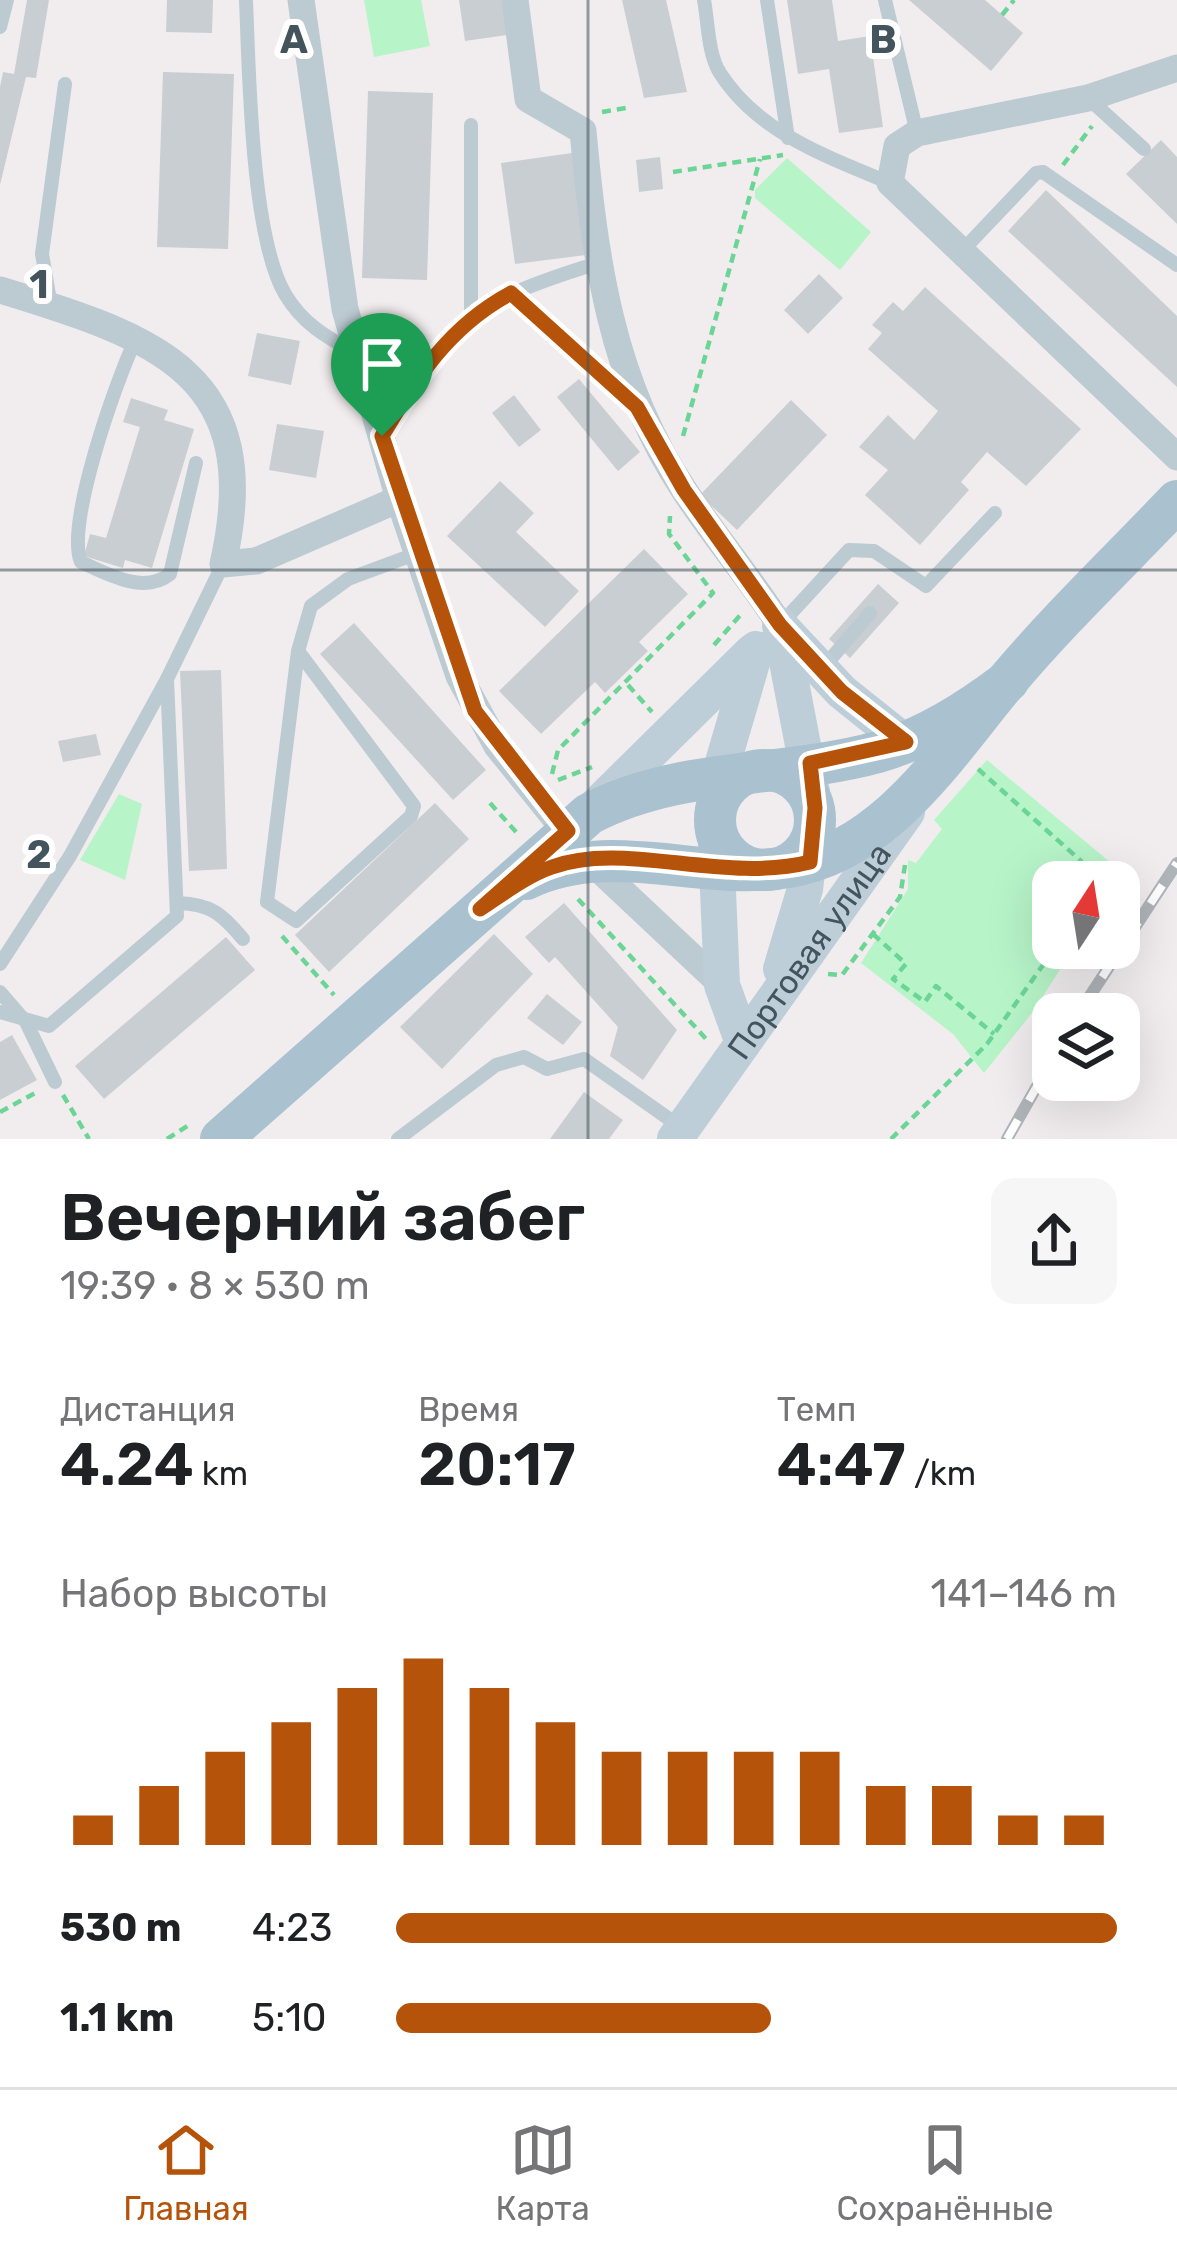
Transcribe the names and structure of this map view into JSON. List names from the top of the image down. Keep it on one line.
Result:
{"streets":{"street":["Портовая улица"]},"north":"top","page":{"heading":["Вечерний забег","19:39 · 8 × 530 m"],"stats":[["Дистанция","4.24 km"],["Время","20:17"],["Темп","4:47 /km"]],"chart":["Набор высоты","141–146 m"],"list":[{"name":"530 m","note":"4:23"},{"name":"1.1 km","note":"5:10"}],"tabs":["Главная","Карта","Сохранённые"]},"grid":{"columns":["A","B"],"rows":["1","2"]}}
